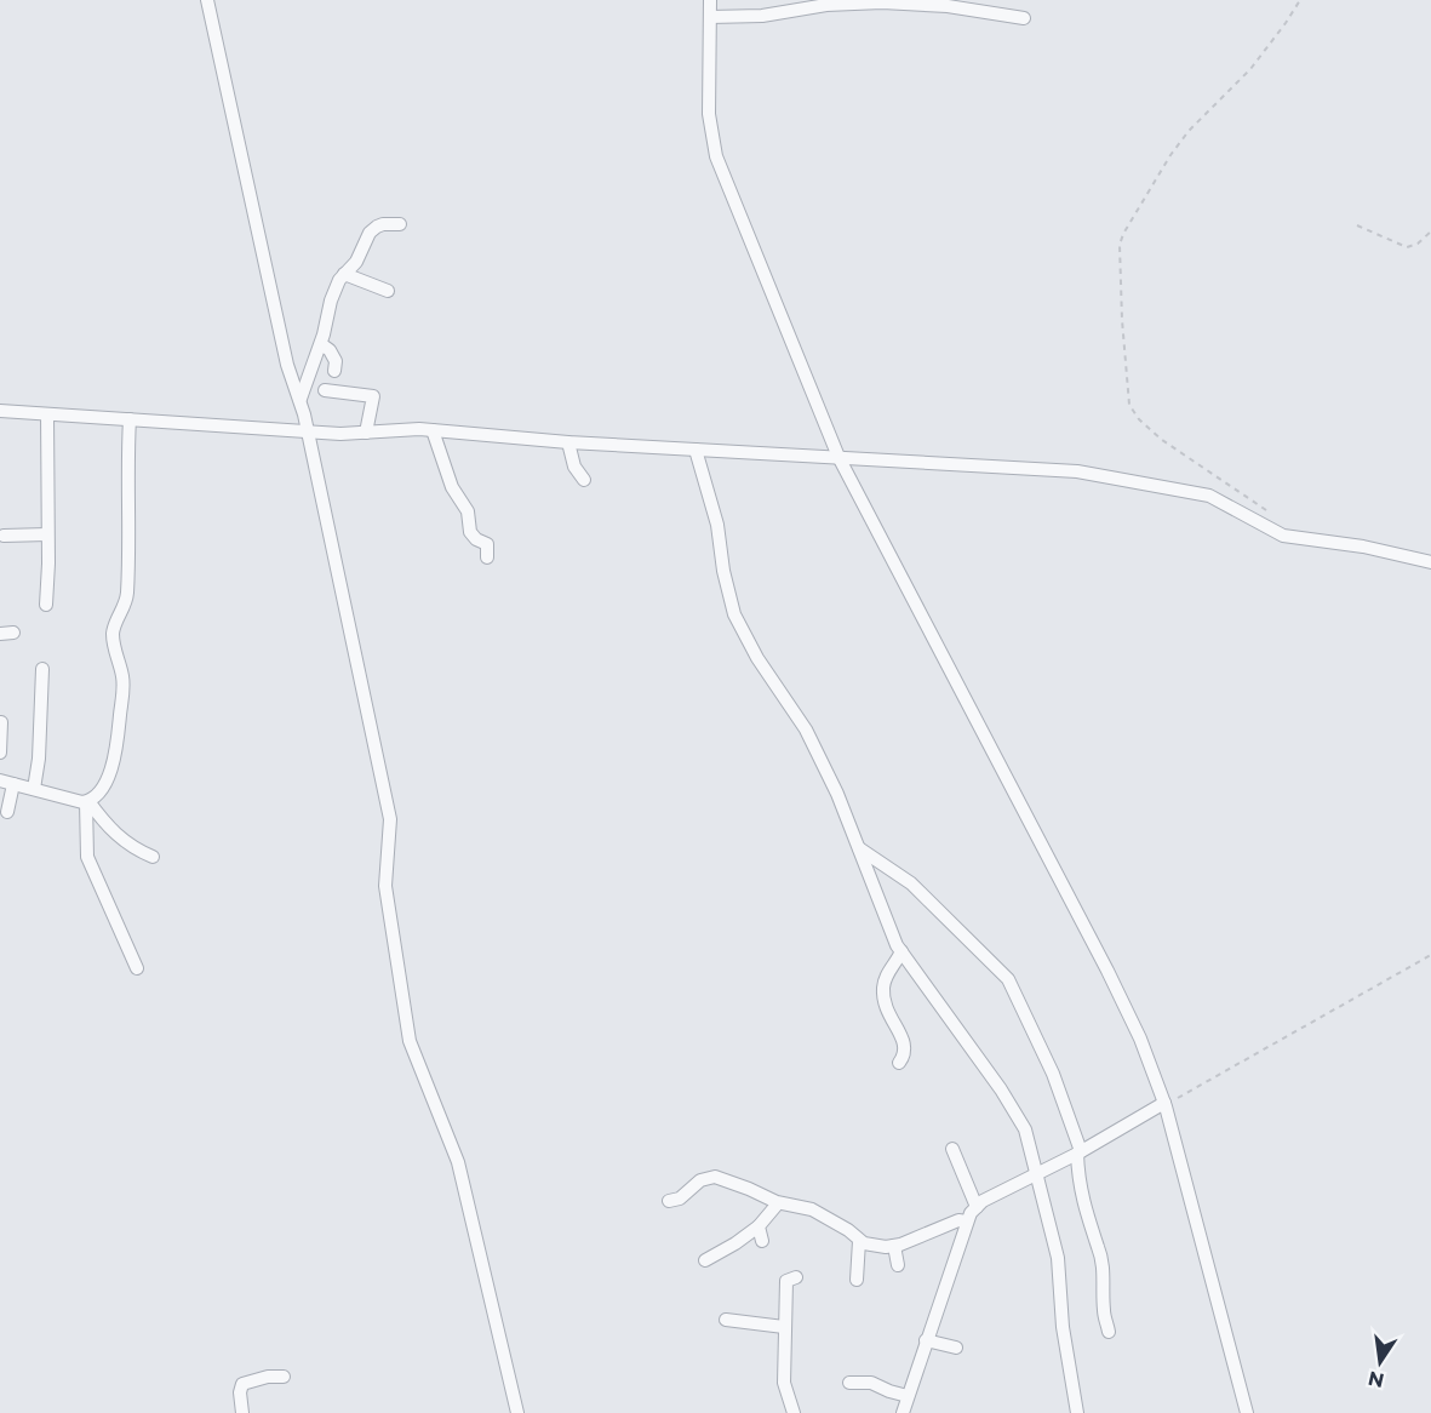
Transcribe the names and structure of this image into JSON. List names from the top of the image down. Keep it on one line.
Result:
{"north":"bottom"}
